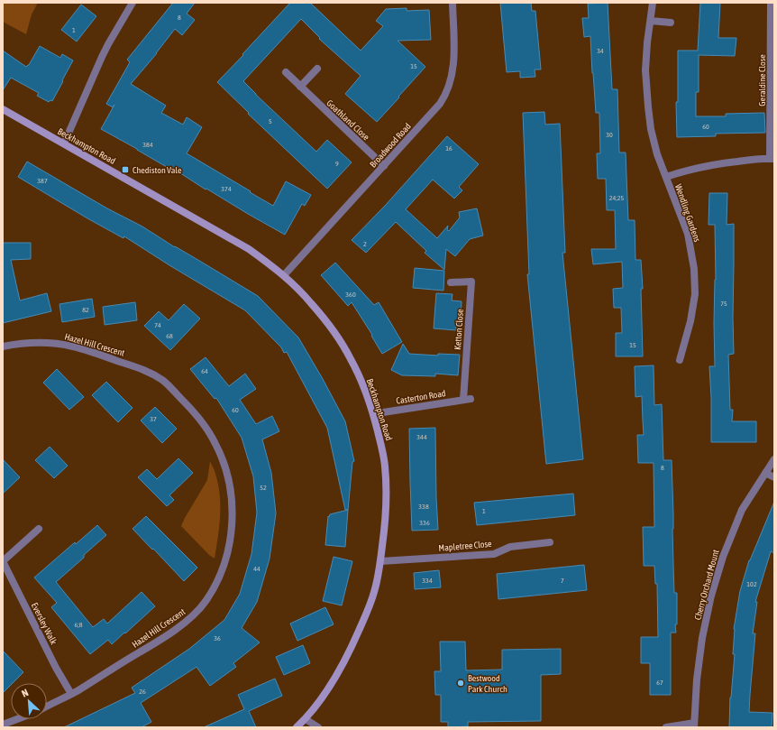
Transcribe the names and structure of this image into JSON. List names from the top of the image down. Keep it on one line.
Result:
{"streets":{"street":["Geraldine Close","Goathland Close","Broadwood Road","Beckhampton Road","Wendling Gardens","Ketton Close","Hazel Hill Crescent","Casterton Road","Mapletree Close","Cherry Orchard Mount","Eversley Walk"]},"crossings":[["Geraldine Close","Wendling Gardens"],["Goathland Close","Broadwood Road"],["Broadwood Road","Beckhampton Road"],["Beckhampton Road","Casterton Road"],["Beckhampton Road","Mapletree Close"],["Ketton Close","Casterton Road"],["Hazel Hill Crescent","Eversley Walk"]],"places":{"transit":["Chediston Vale"],"other":["Bestwood Park Church"]},"house_numbers":["8","1","34","15","5","60","30","384","16","9","387","374","24;25","2","360","75","82","74","68","15","64","60","37","344","8","52","338","1","336","44","334","7","102","6;8","36","67","26"],"north":"top left"}
